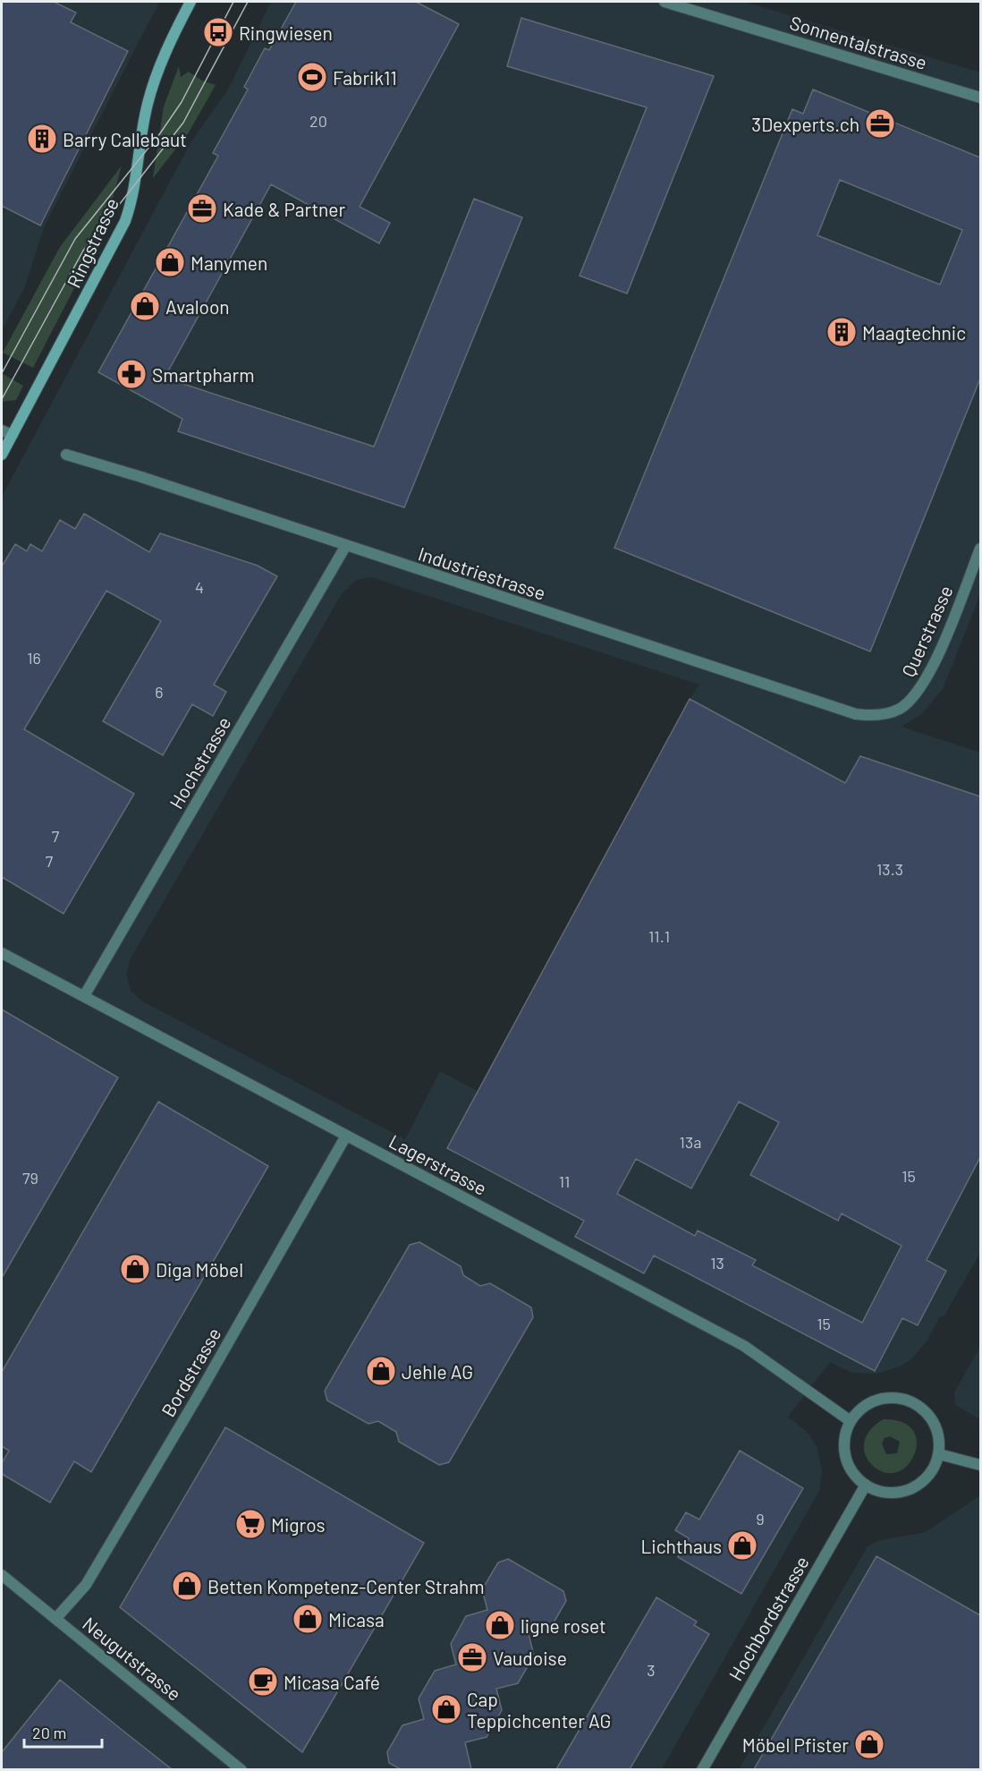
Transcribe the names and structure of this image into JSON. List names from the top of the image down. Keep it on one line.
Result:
{"streets":{"main road":["Ringstrasse"],"street":["Sonnentalstrasse","Industriestrasse","Querstrasse","Hochstrasse","Lagerstrasse","Bordstrasse","Hochbordstrasse","Neugutstrasse"]},"crossings":[["Industriestrasse","Querstrasse"],["Industriestrasse","Hochstrasse"],["Hochstrasse","Lagerstrasse"],["Lagerstrasse","Bordstrasse"],["Lagerstrasse","Hochbordstrasse"],["Bordstrasse","Neugutstrasse"]],"places":{"bus stop":["Ringwiesen"],"sports":["Fabrik11"],"office":["3Dexperts.ch","Kade & Partner","Vaudoise"],"building":["Barry Callebaut","Maagtechnic"],"shop":["Manymen","Avaloon","Diga Möbel","Jehle AG","Lichthaus","Betten Kompetenz-Center Strahm","Micasa","ligne roset","Cap Teppichcenter AG","Möbel Pfister"],"pharmacy":["Smartpharm"],"supermarket":["Migros"],"cafe":["Micasa Café"]},"house_numbers":["20","4","16","6","7","7","13.3","11.1","13a","15","79","11","13","15","9","3"],"scale_bar":"20 m"}
